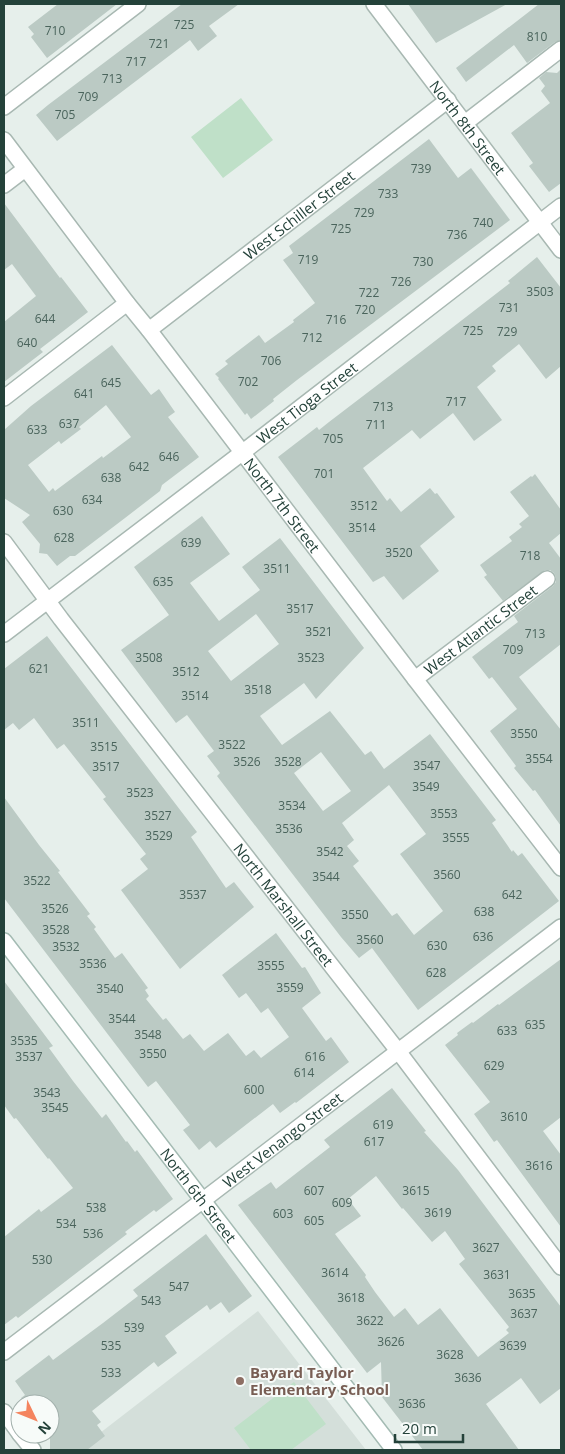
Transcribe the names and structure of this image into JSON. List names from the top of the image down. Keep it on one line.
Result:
{"streets":{"street":["North 8th Street","West Schiller Street","West Tioga Street","North 7th Street","West Atlantic Street","North Marshall Street","West Venango Street","North 6th Street"]},"crossings":[["North 8th Street","West Schiller Street"],["North 8th Street","West Tioga Street"],["West Schiller Street","North 7th Street"],["West Tioga Street","North 7th Street"],["West Tioga Street","North Marshall Street"],["North 7th Street","West Atlantic Street"],["North Marshall Street","West Venango Street"],["West Venango Street","North 6th Street"]],"places":["Bayard Taylor Elementary School"],"house_numbers":["725","710","810","721","717","713","709","705","739","733","729","740","725","736","719","730","726","3503","722","731","720","644","716","725","729","712","640","706","702","645","641","717","713","637","711","633","705","646","642","701","638","634","3512","630","3514","628","639","3520","718","3511","635","3517","3521","713","709","3508","3523","621","3512","3518","3514","3511","3550","3522","3515","3554","3526","3528","3547","3517","3549","3523","3534","3553","3527","3536","3529","3555","3542","3560","3544","3522","3537","642","3526","638","3550","3528","636","3560","630","3532","3536","3555","628","3559","3540","3544","635","633","3548","3535","3550","3537","616","629","614","600","3543","3545","3610","619","617","3616","607","3615","609","538","3619","603","605","534","536","3627","530","3614","3631","547","3635","3618","543","3637","3622","539","3626","535","3639","3628","533","3636","3636"],"scale_bar":"20 m","north":"bottom right"}
